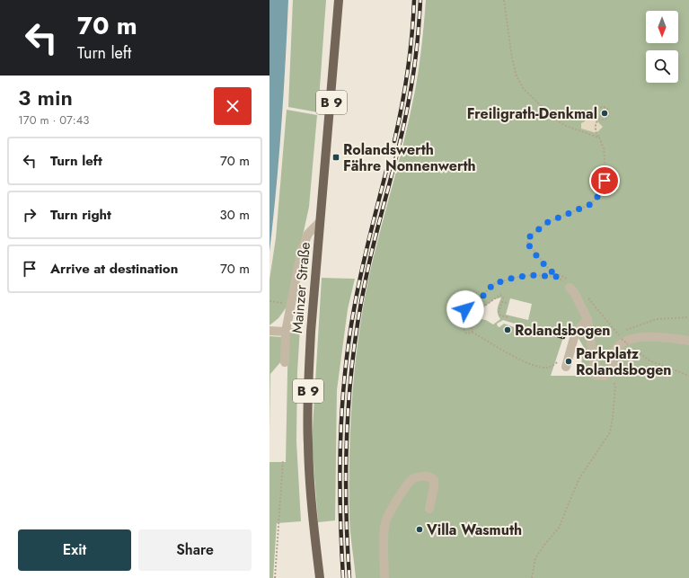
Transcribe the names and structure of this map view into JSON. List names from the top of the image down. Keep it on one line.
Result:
{"streets":{"main road":["B 9","Mainzer Straße"]},"places":{"other":["Freiligrath-Denkmal","Rolandsbogen","Parkplatz Rolandsbogen","Villa Wasmuth"],"transit":["Rolandswerth Fähre Nonnenwerth"]},"north":"bottom","page":{"turn":["70 m","Turn left"],"heading":["3 min","170 m · 07:43"],"list":[{"name":"Turn left","value":"70 m"},{"name":"Turn right","value":"30 m"},{"name":"Arrive at destination","value":"70 m"}],"buttons":["Exit","Share"]}}
